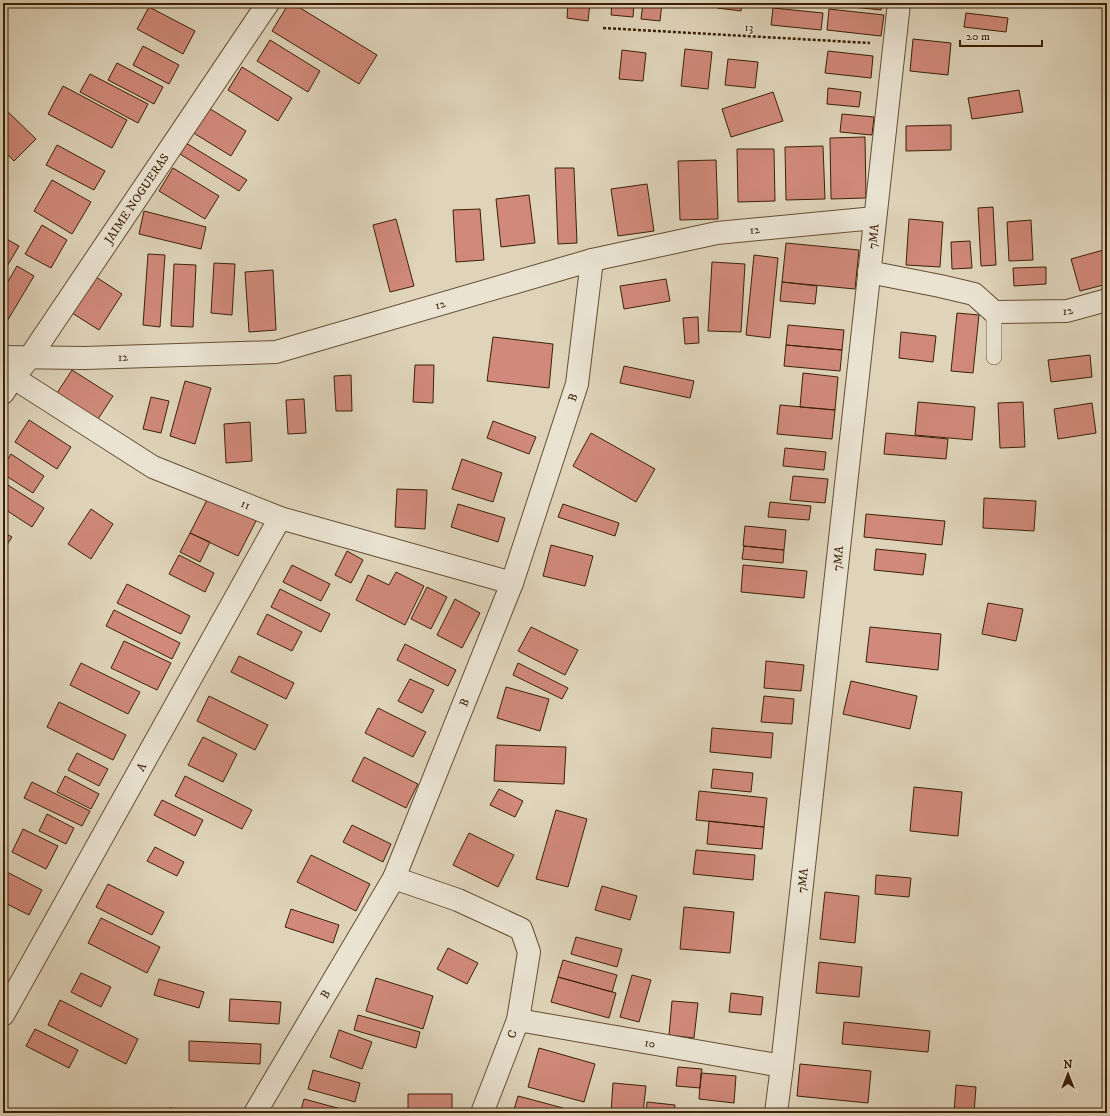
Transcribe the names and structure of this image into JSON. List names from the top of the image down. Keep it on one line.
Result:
{"streets":{"street":["JAIME NOGUERAS","12","7MA","B","11","A","C","10"],"path":["13"]},"crossings":[["13","7MA"],["JAIME NOGUERAS","12"],["JAIME NOGUERAS","11"],["12","7MA"],["12","B"],["7MA","10"],["B","11"],["B","C"],["11","A"],["C","10"]],"scale_bar":"20 m","north":"top"}
